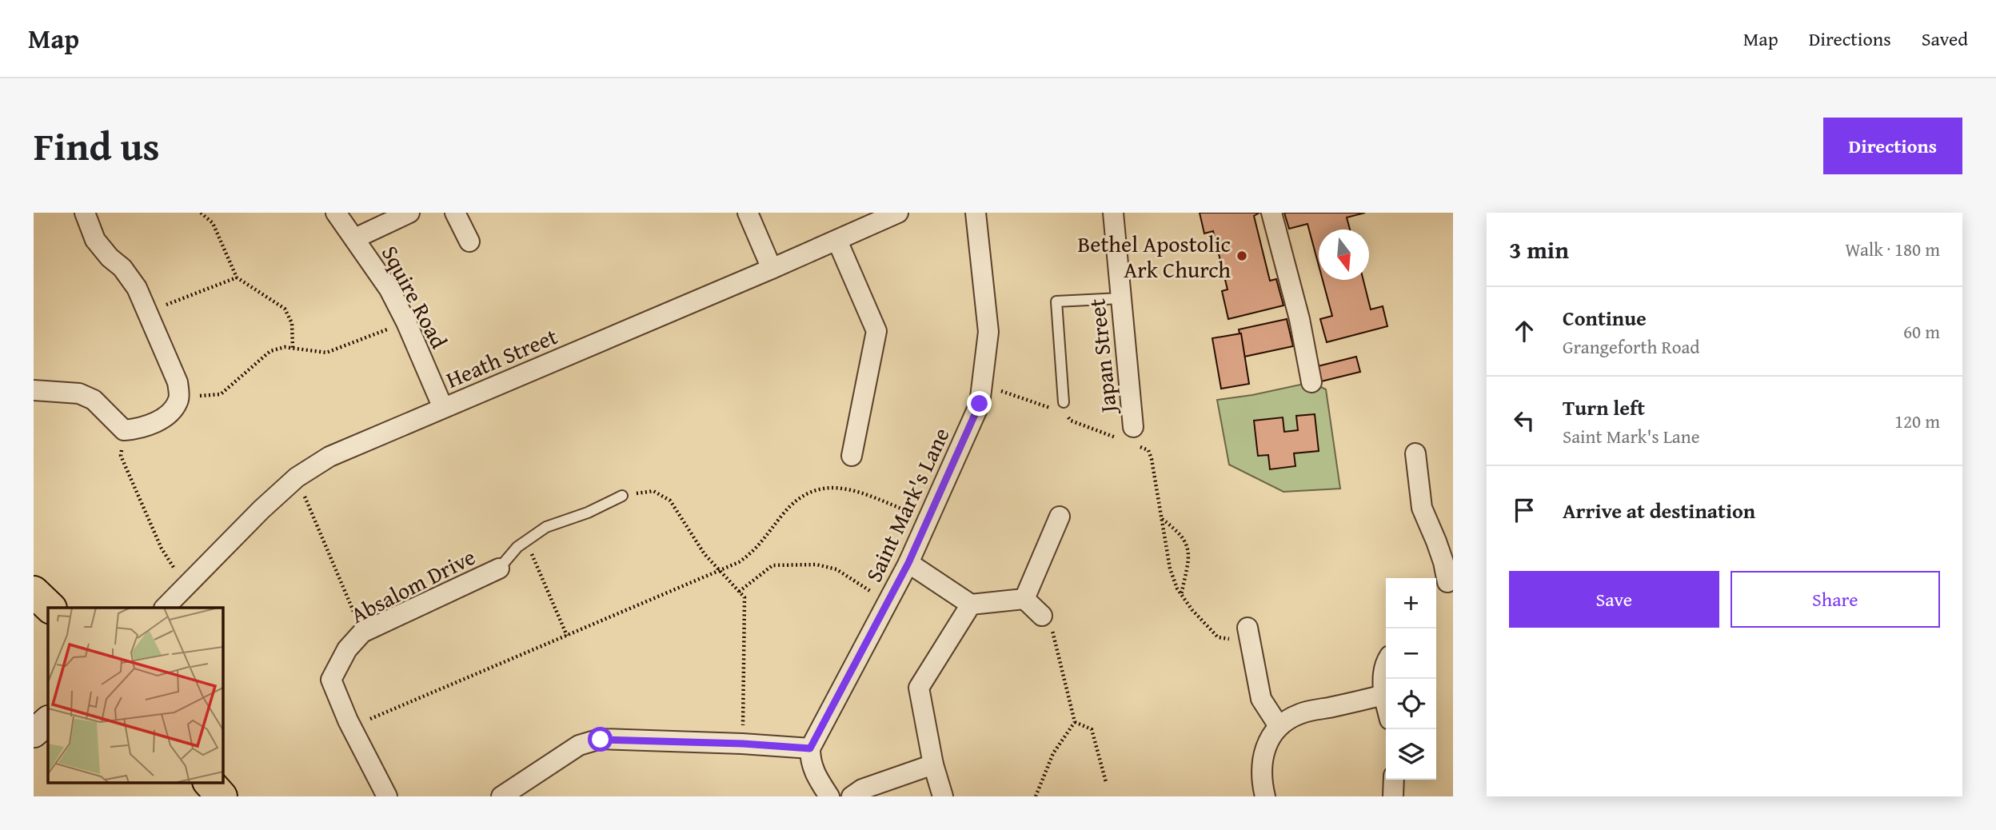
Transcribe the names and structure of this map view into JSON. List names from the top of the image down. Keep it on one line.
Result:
{"streets":{"street":["Squire Road","Japan Street","Heath Street","Saint Mark's Lane","Absalom Drive"]},"crossings":[["Squire Road","Heath Street"]],"places":["Bethel Apostolic Ark Church"],"north":"bottom","page":{"header":"Map","nav":["Map","Directions","Saved"],"title":"Find us","buttons":["Directions",["Save","Share"]],"heading":["3 min","Walk · 180 m"],"list":[["Continue","Grangeforth Road","60 m"],["Turn left","Saint Mark's Lane","120 m"],"Arrive at destination"],"map_buttons":["+","−"]}}
